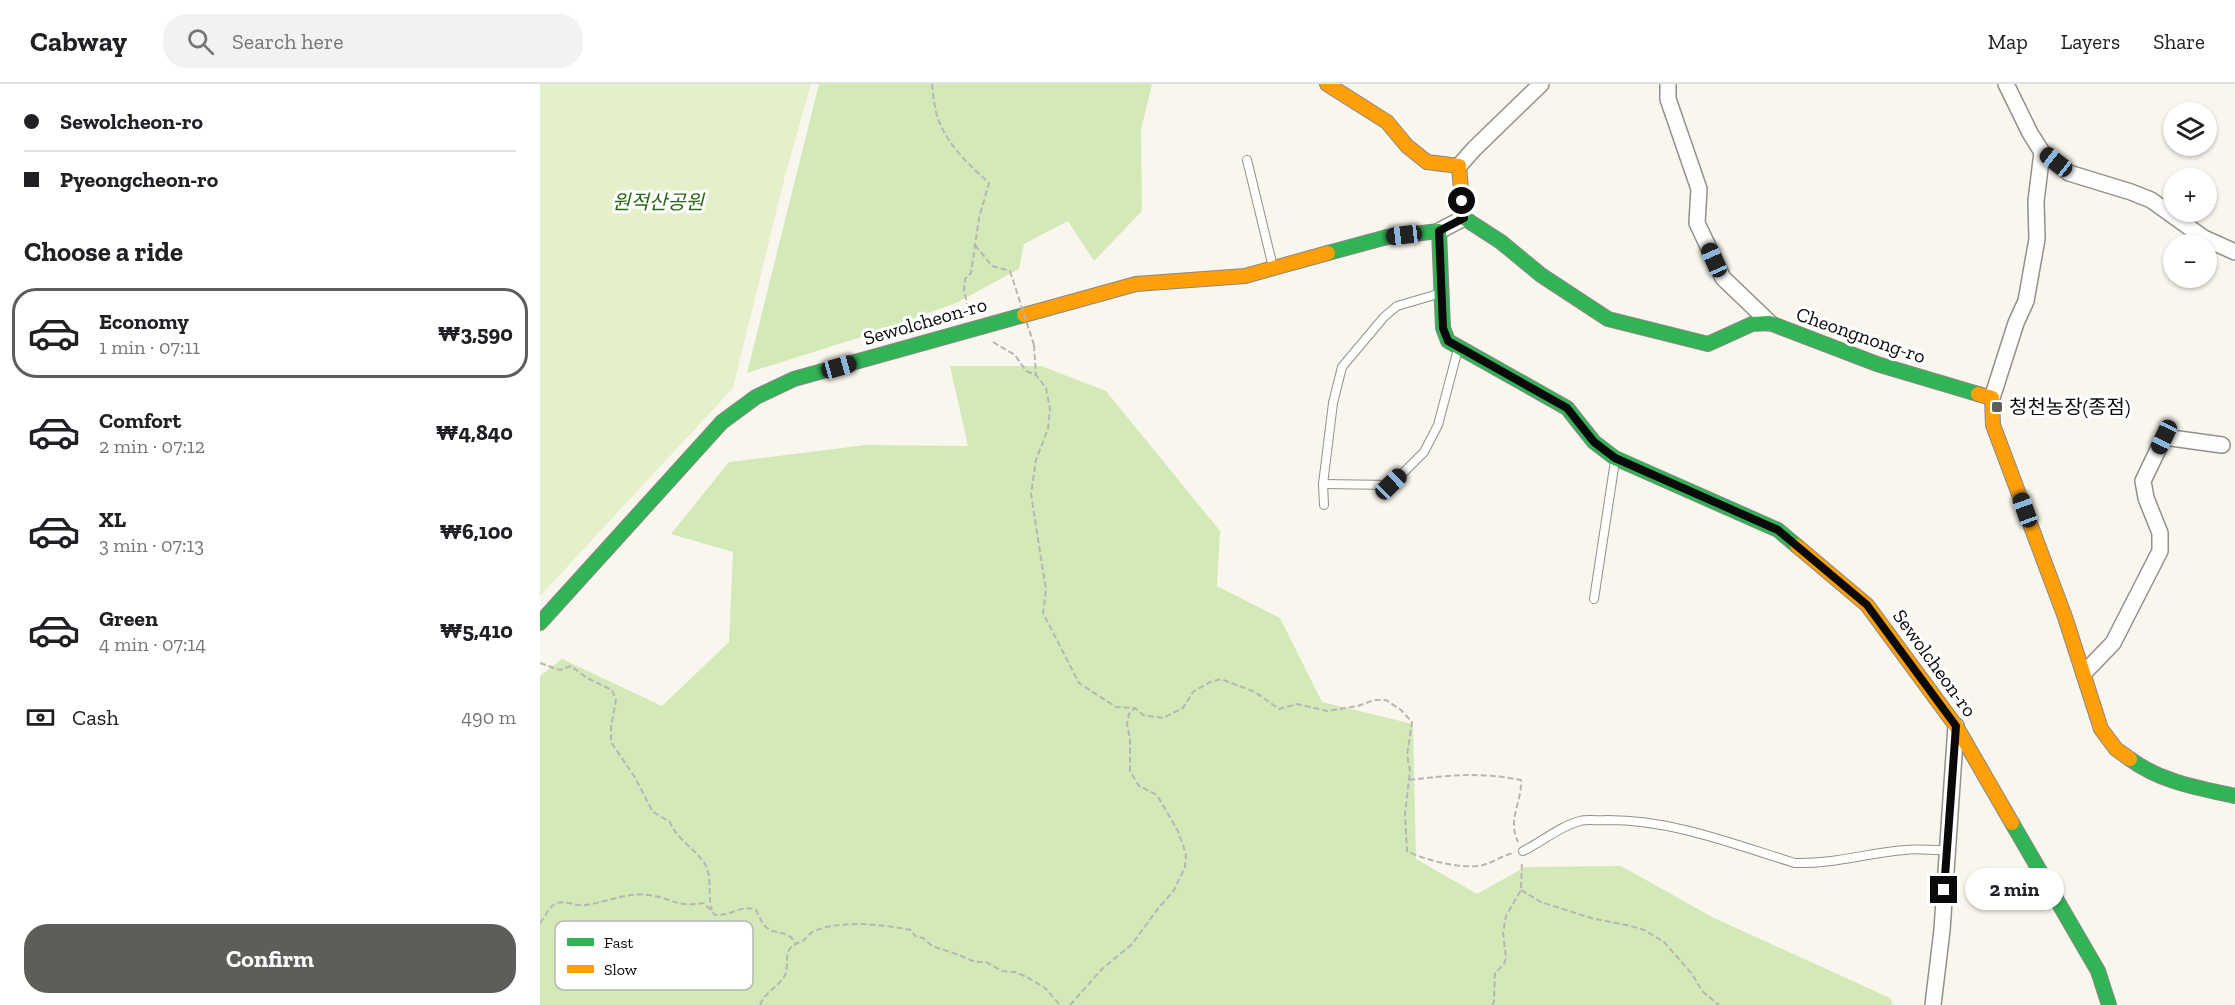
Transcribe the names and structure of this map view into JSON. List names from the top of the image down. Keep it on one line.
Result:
{"streets":{"street":["Sewolcheon-ro","Cheongnong-ro"]},"crossings":[["Sewolcheon-ro","Cheongnong-ro"]],"parks":["원적산공원"],"places":{"transit":["청천농장(종점)"]},"legend":["Fast","Slow"],"page":{"header":"Cabway","search":"Search here","nav":["Map","Layers","Share"],"banner":["Sewolcheon-ro","Pyeongcheon-ro"],"map_buttons":["+","−"],"heading":"Choose a ride","list":[{"name":"Economy","note":"1 min · 07:11","value":"₩3,590"},{"name":"Comfort","note":"2 min · 07:12","value":"₩4,840"},{"name":"XL","note":"3 min · 07:13","value":"₩6,100"},{"name":"Green","note":"4 min · 07:14","value":"₩5,410"}],"pay":["Cash","490 m"],"bubble":"2 min","buttons":"Confirm"}}
